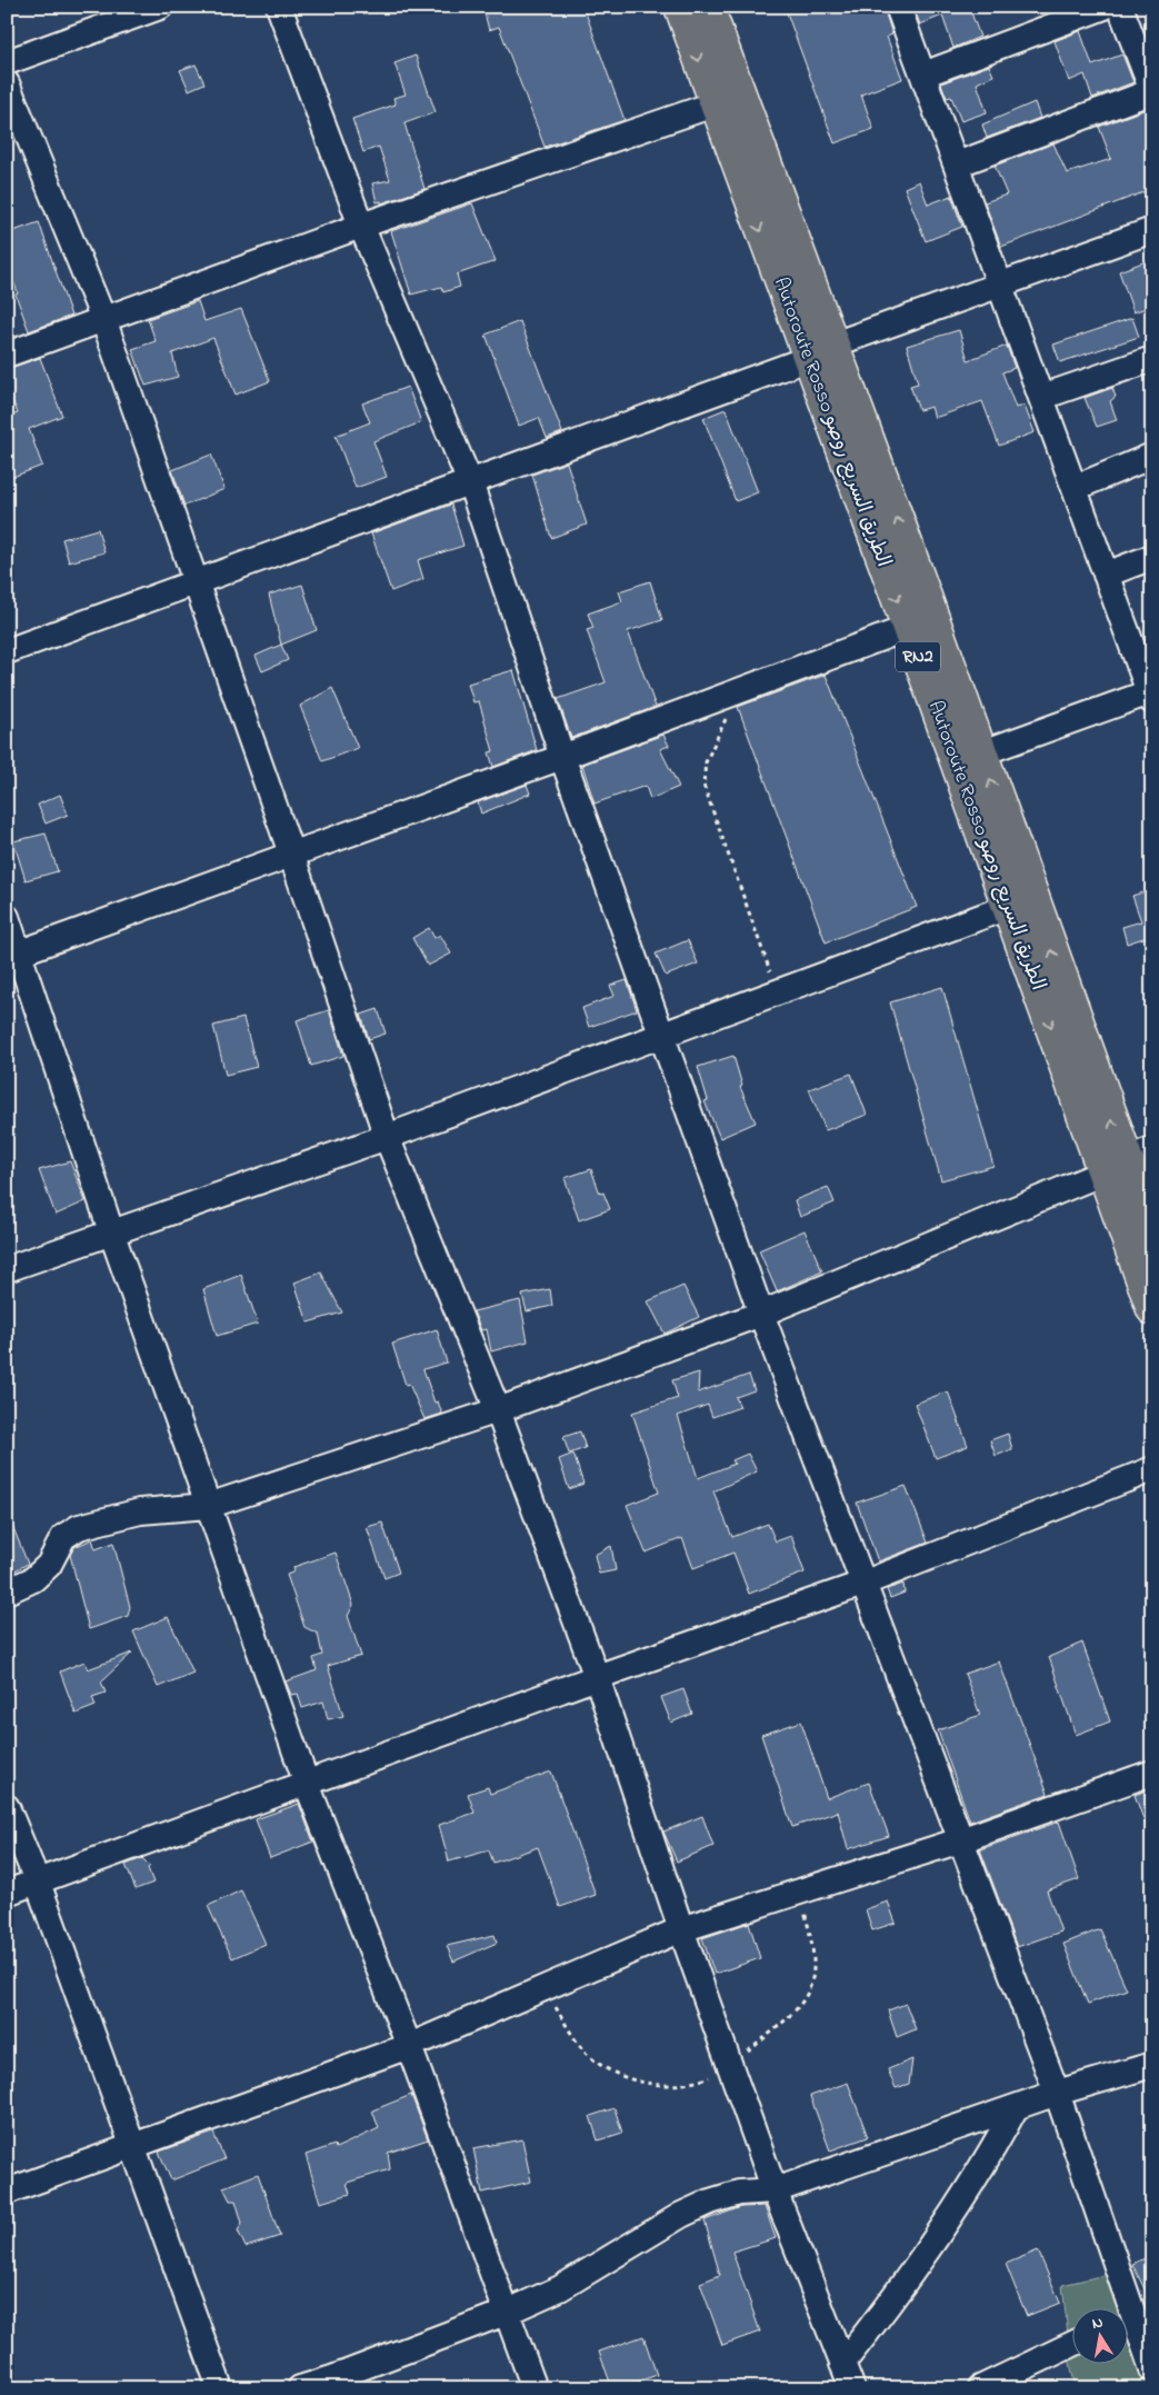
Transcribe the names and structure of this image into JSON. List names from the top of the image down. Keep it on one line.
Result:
{"streets":{"highway":["Autoroute Rosso الطريق السريع روصو","RN2"]},"north":"top"}
